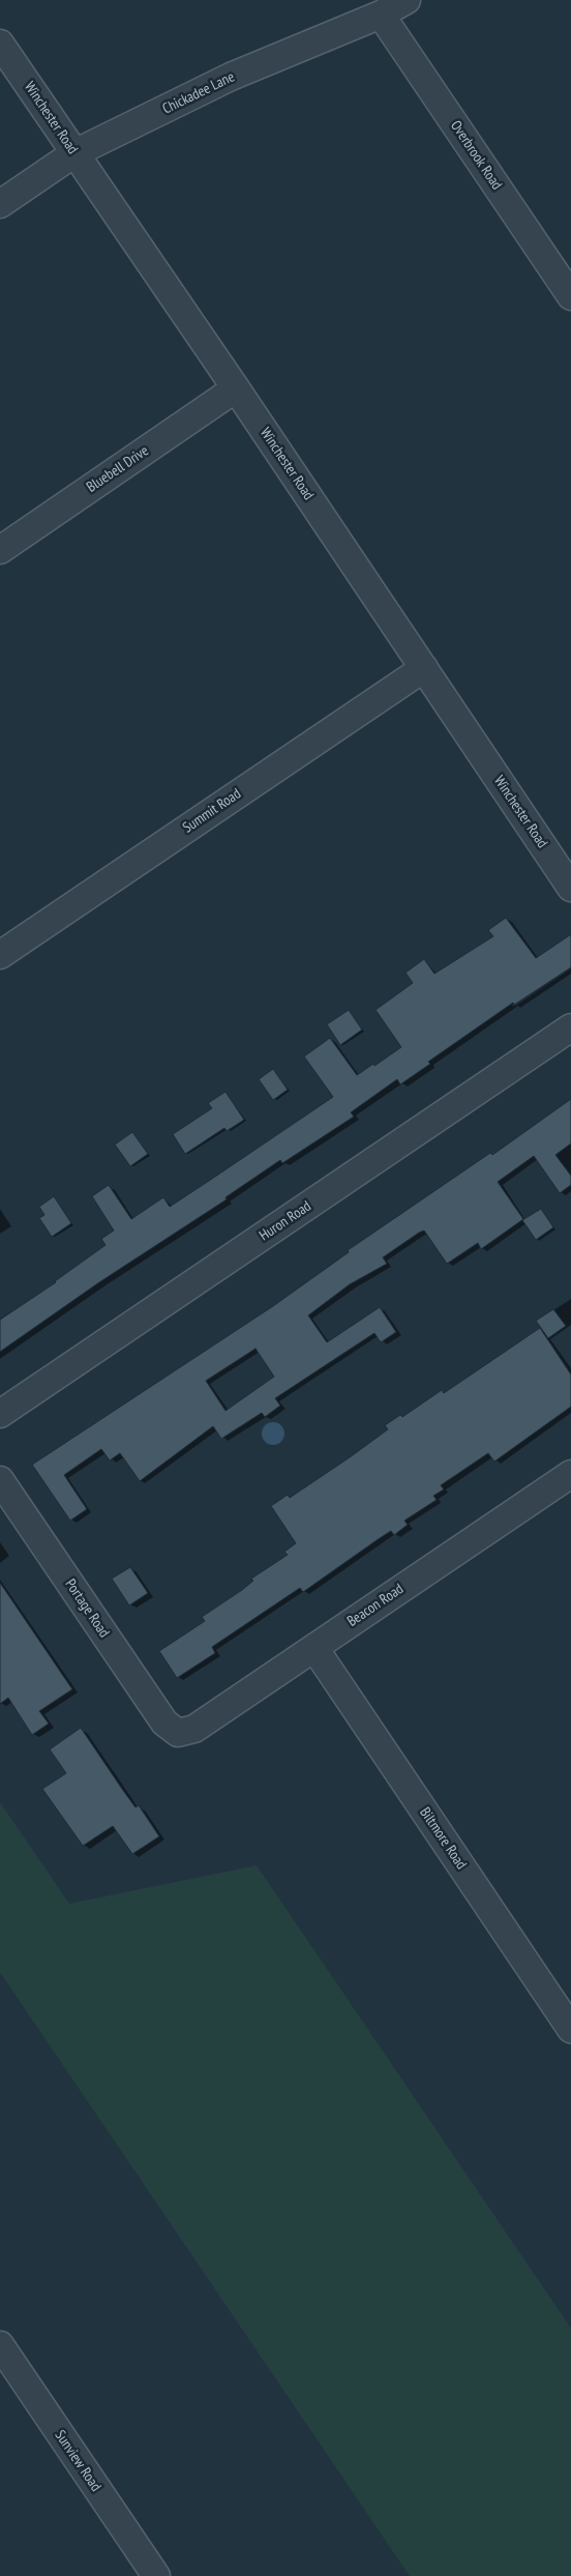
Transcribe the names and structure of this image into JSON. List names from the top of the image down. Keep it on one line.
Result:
{"streets":{"street":["Chickadee Lane","Winchester Road","Overbrook Road","Bluebell Drive","Summit Road","Huron Road","Beacon Road","Portage Road","Biltmore Road","Sunview Road"]},"crossings":[["Chickadee Lane","Winchester Road"],["Chickadee Lane","Overbrook Road"],["Winchester Road","Bluebell Drive"],["Winchester Road","Summit Road"],["Beacon Road","Portage Road"],["Beacon Road","Biltmore Road"]]}
